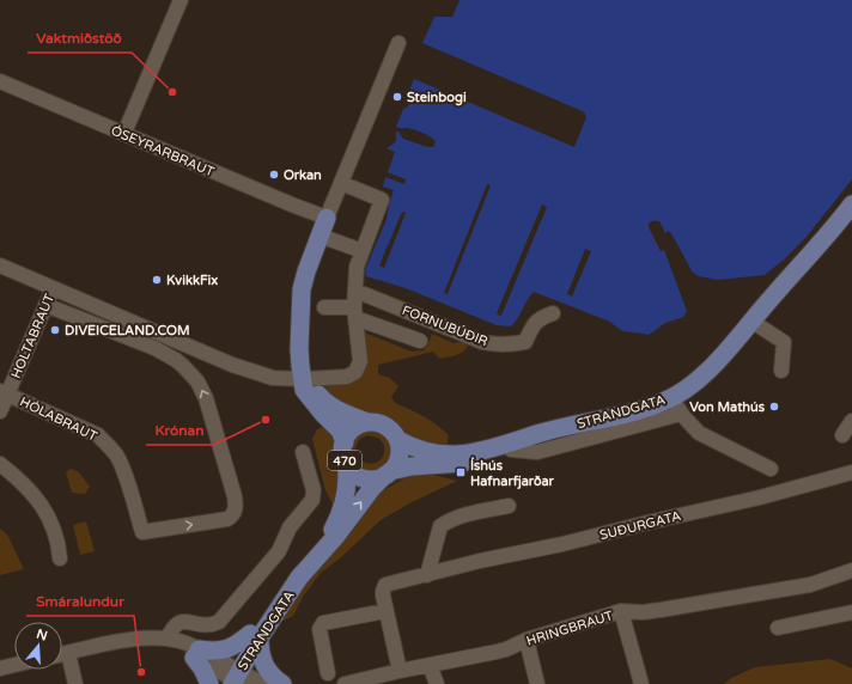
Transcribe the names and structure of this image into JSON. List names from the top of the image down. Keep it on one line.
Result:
{"streets":{"main road":["STRANDGATA","470"],"street":["ÓSEYRARBRAUT","FORNUBÚÐIR","HOLTABRAUT","HÓLABRAUT","SUÐURGATA","HRINGBRAUT"]},"crossings":[["ÓSEYRARBRAUT","470"],["HOLTABRAUT","HÓLABRAUT"],["STRANDGATA","470"],["SUÐURGATA","HRINGBRAUT"]],"places":{"other":["Vaktmiðstöð","Steinbogi","Orkan","KvikkFix","DIVEICELAND.COM","Von Mathús","Krónan","Smáralundur"],"transit":["Íshús Hafnarfjarðar"]},"north":"top"}
